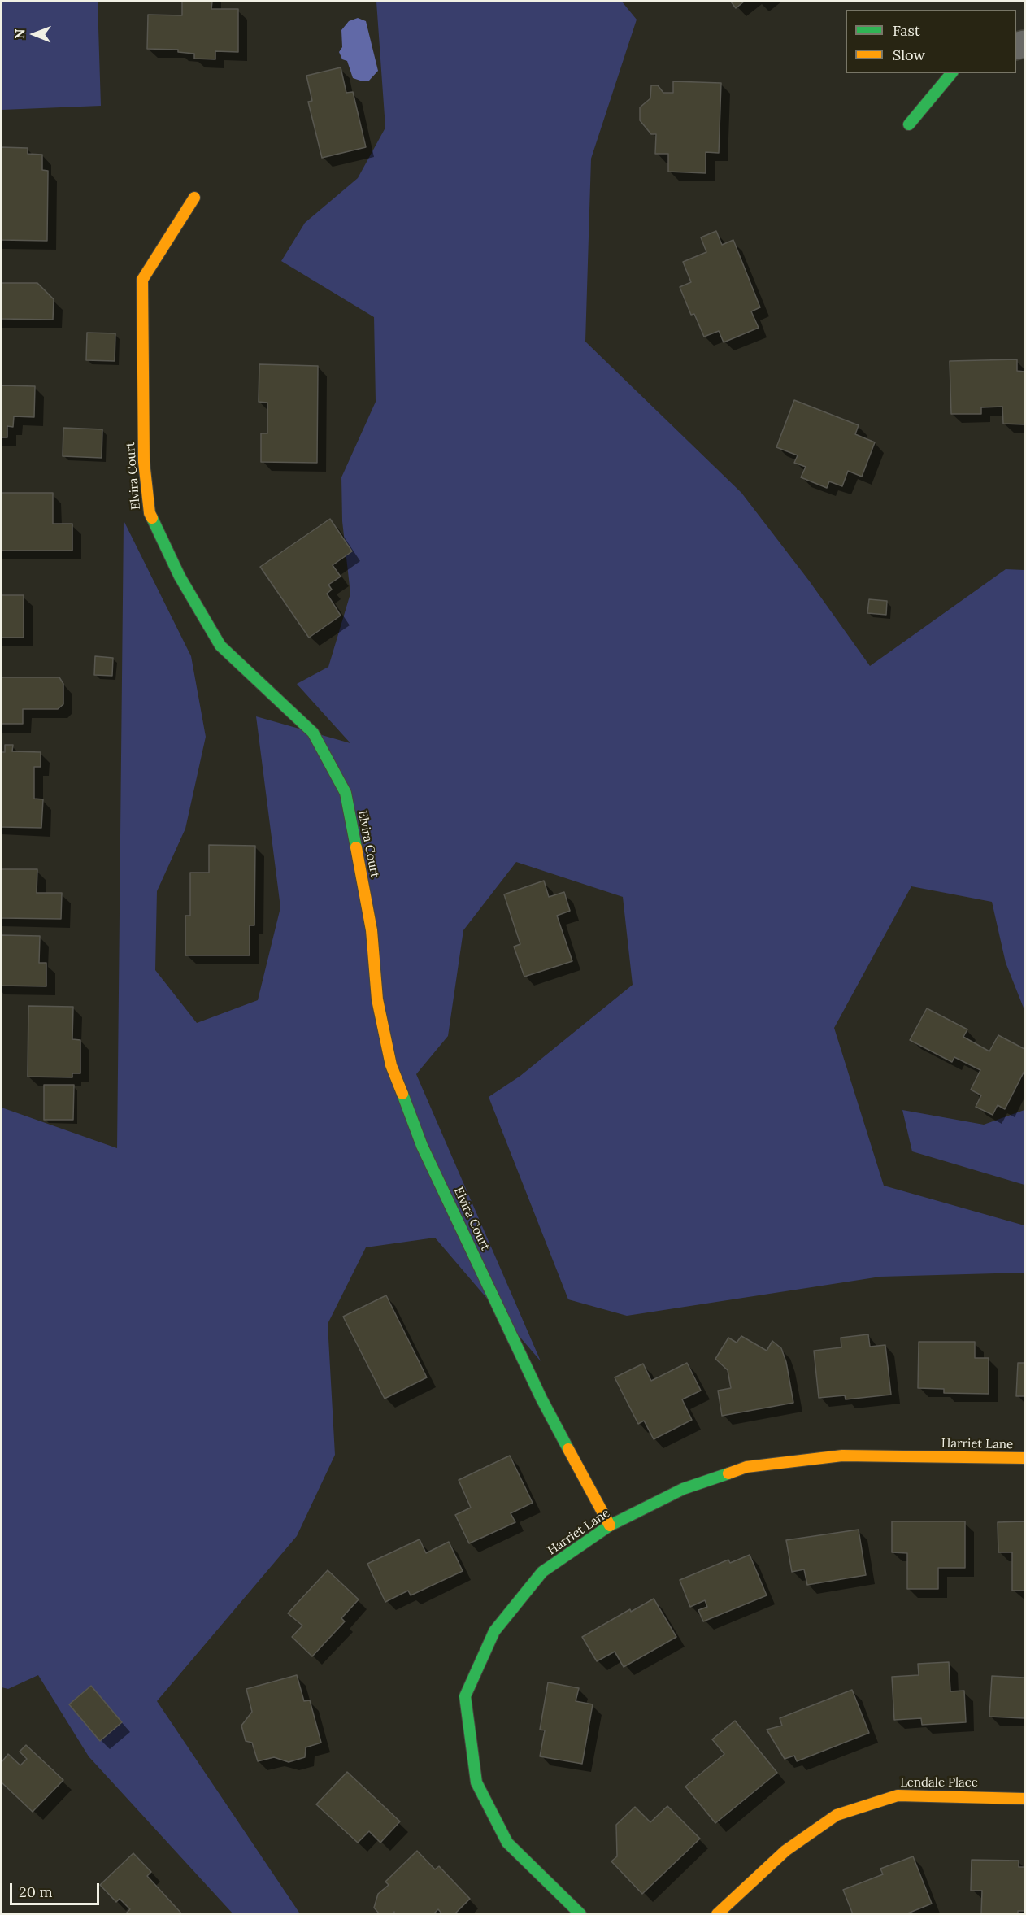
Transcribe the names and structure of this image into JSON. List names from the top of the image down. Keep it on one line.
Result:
{"streets":{"street":["Elvira Court","Harriet Lane","Lendale Place"]},"crossings":[["Elvira Court","Harriet Lane"]],"legend":["Fast","Slow"],"scale_bar":"20 m","north":"left"}
